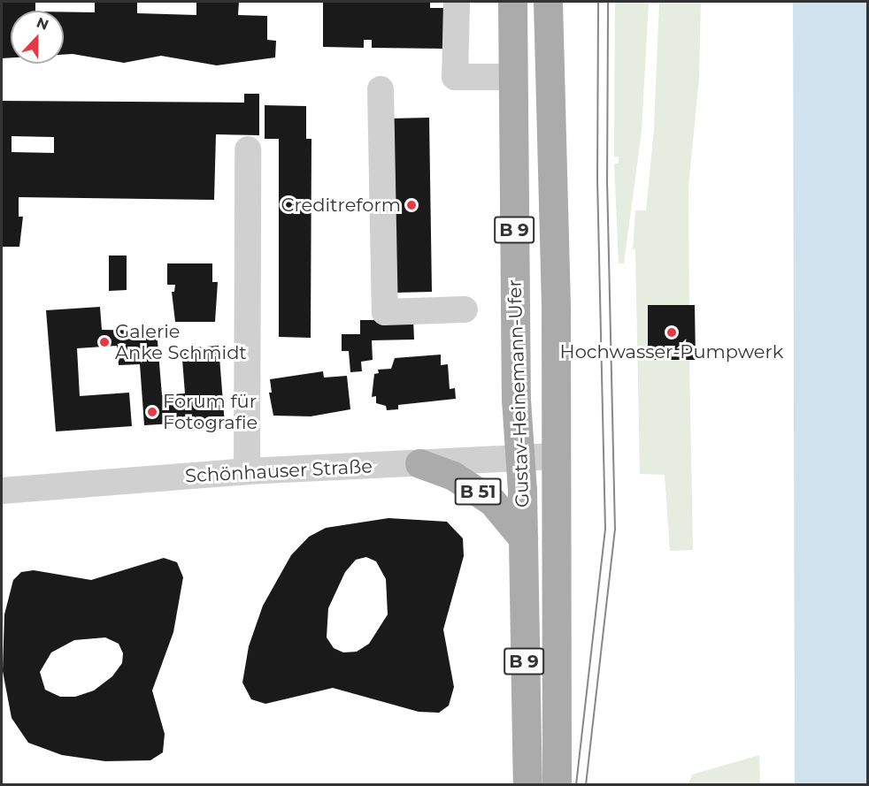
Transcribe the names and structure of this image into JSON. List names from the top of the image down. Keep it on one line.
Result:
{"streets":{"main road":["B 9","Gustav-Heinemann-Ufer","B 51"],"street":["Schönhauser Straße"]},"crossings":[["Gustav-Heinemann-Ufer","Schönhauser Straße"],["Gustav-Heinemann-Ufer","B 51"],["Schönhauser Straße","B 51"]],"places":["Creditreform","Hochwasser-Pumpwerk","Galerie Anke Schmidt","Forum für Fotografie"],"north":"top"}
